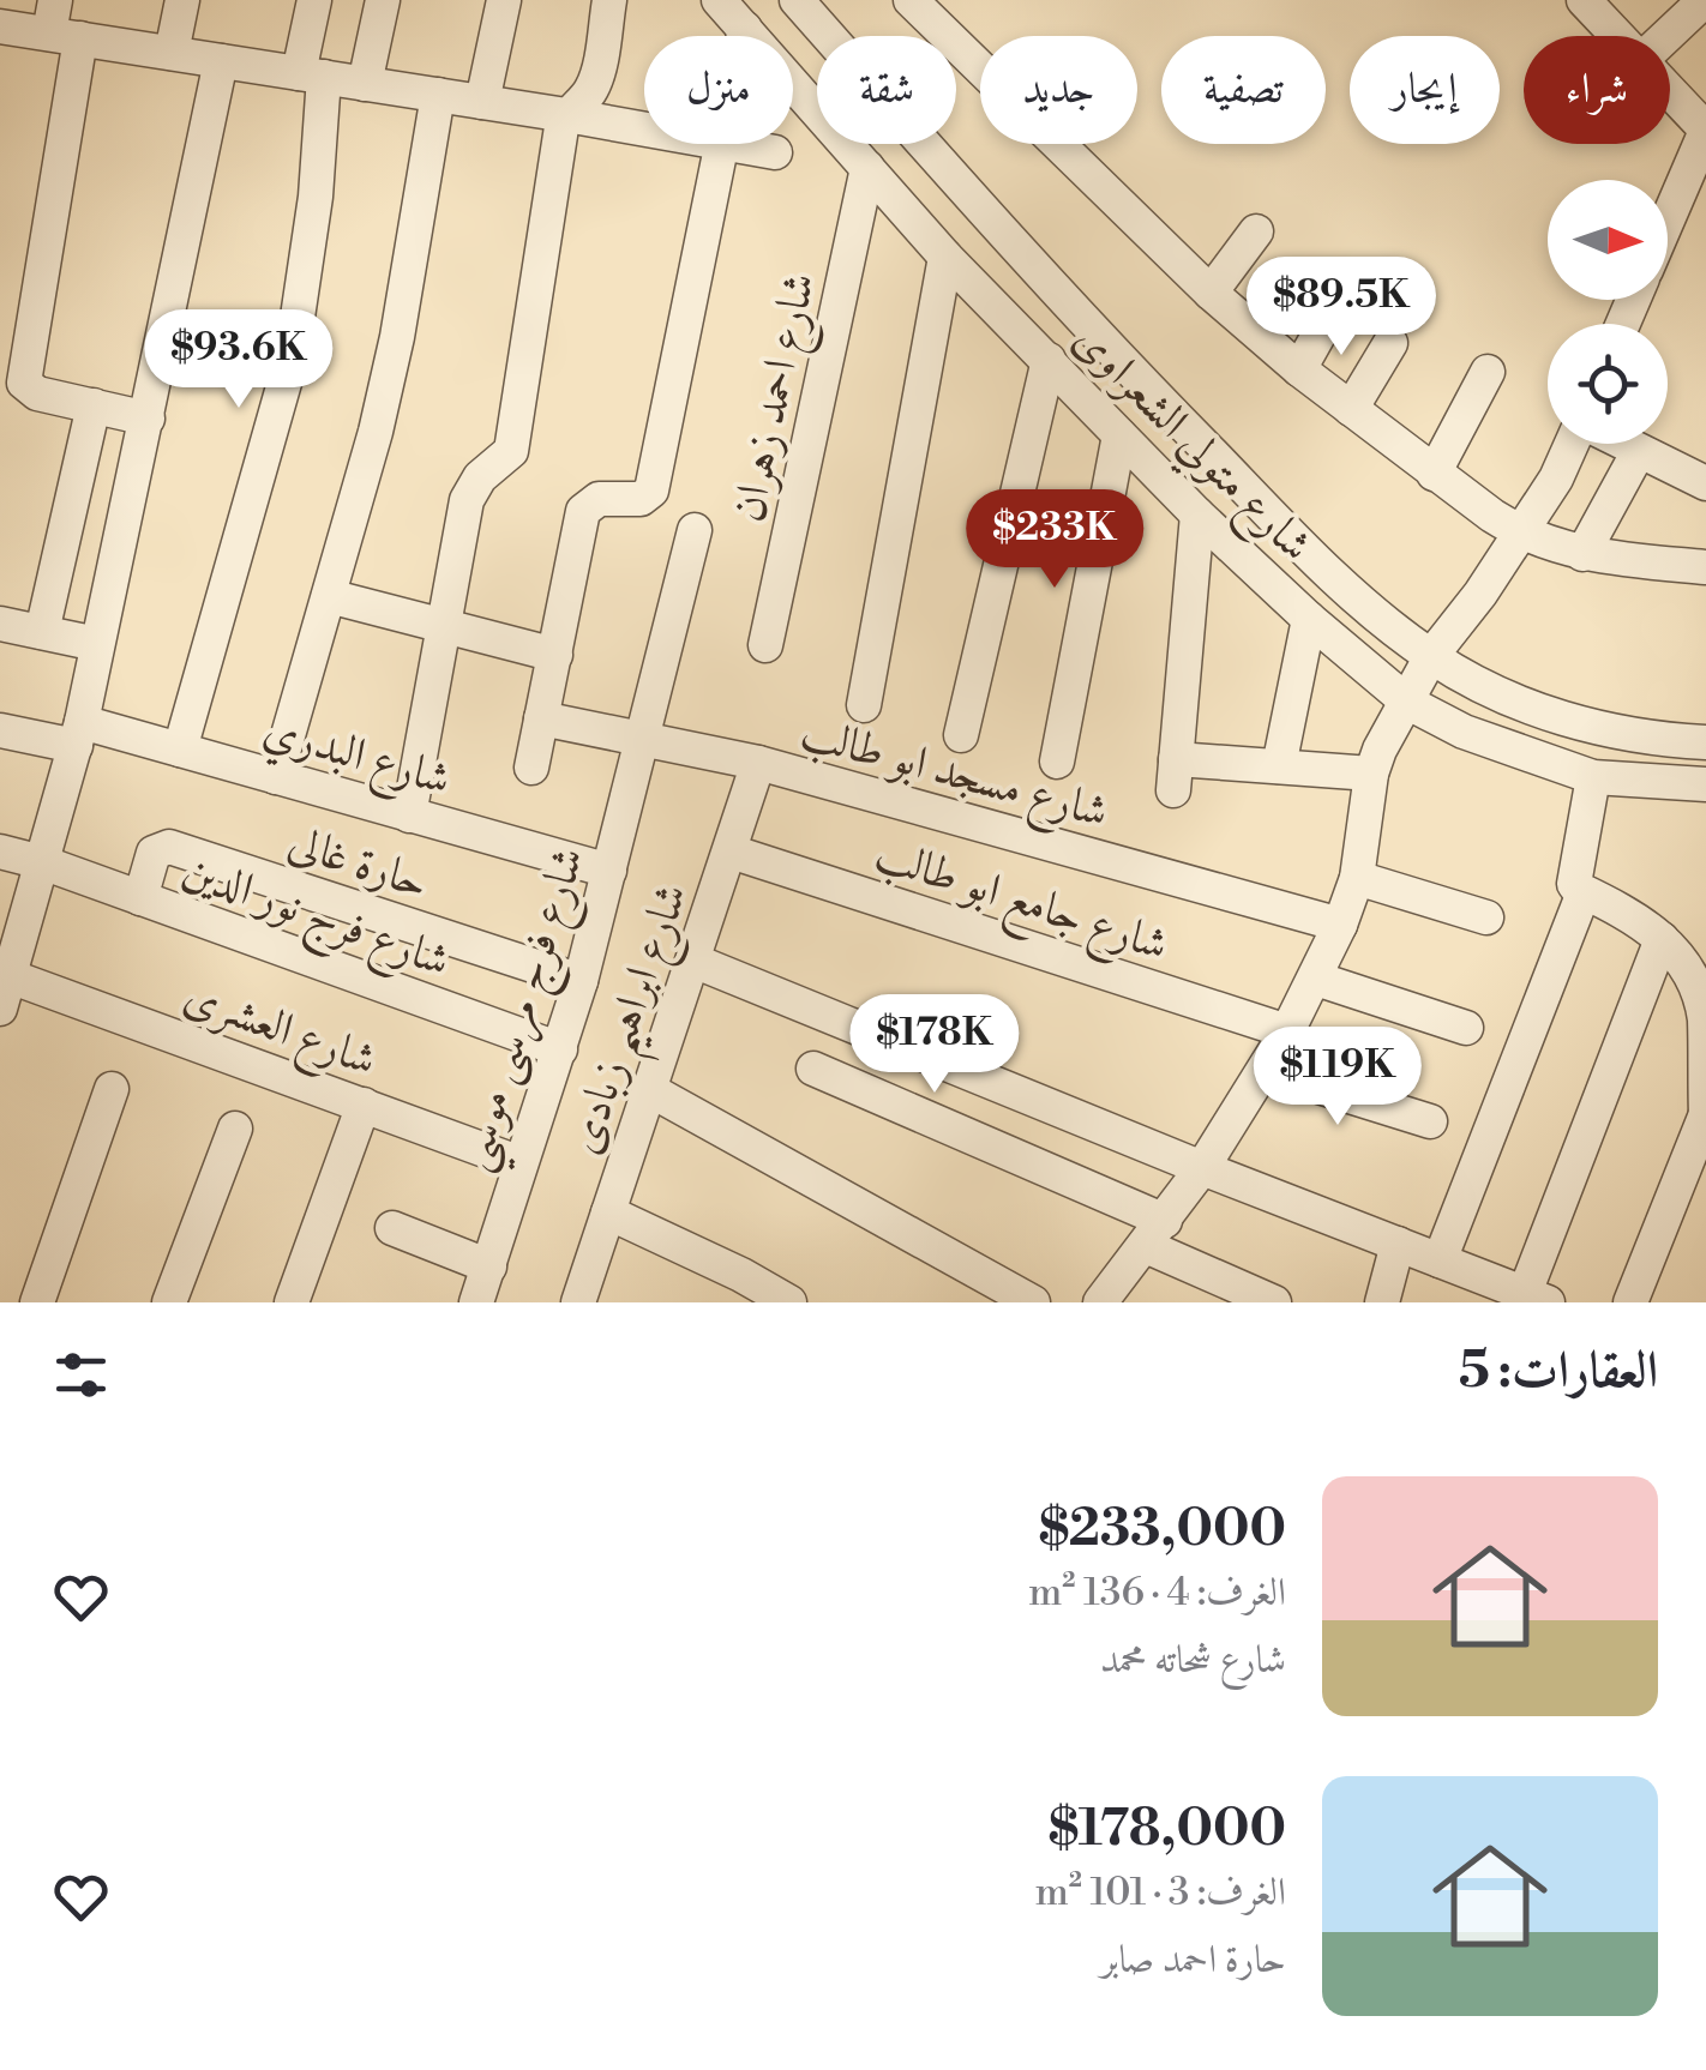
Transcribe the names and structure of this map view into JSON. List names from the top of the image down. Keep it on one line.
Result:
{"streets":{"street":["شارع احمد زهران","شارع متولي الشعراوى","شارع البدري","شارع مسجد ابو طالب","حارة غالى","شارع جامع ابو طالب","شارع فرج نور الدين","شارع فرج مرسى موسي","شارع ابراهيم زبادى","شارع العشرى"]},"crossings":[["شارع احمد زهران","شارع متولي الشعراوى"],["شارع البدري","شارع فرج مرسى موسي"],["شارع مسجد ابو طالب","شارع فرج مرسى موسي"],["شارع مسجد ابو طالب","شارع ابراهيم زبادى"],["حارة غالى","شارع فرج نور الدين"],["حارة غالى","شارع فرج مرسى موسي"],["شارع جامع ابو طالب","شارع ابراهيم زبادى"],["شارع فرج نور الدين","شارع فرج مرسى موسي"],["شارع فرج مرسى موسي","شارع العشرى"]],"north":"right","page":{"chip":["شراء","إيجار","تصفية","جديد","شقة","منزل"],"price":["$89.5K","$93.6K","$233K","$178K","$119K"],"heading":"العقارات: 5","list":[{"name":"$233,000","note":"الغرف: 4 · 136 m² · شارع شحاته محمد"},{"name":"$178,000","note":"الغرف: 3 · 101 m² · حارة احمد صابر"}]}}
